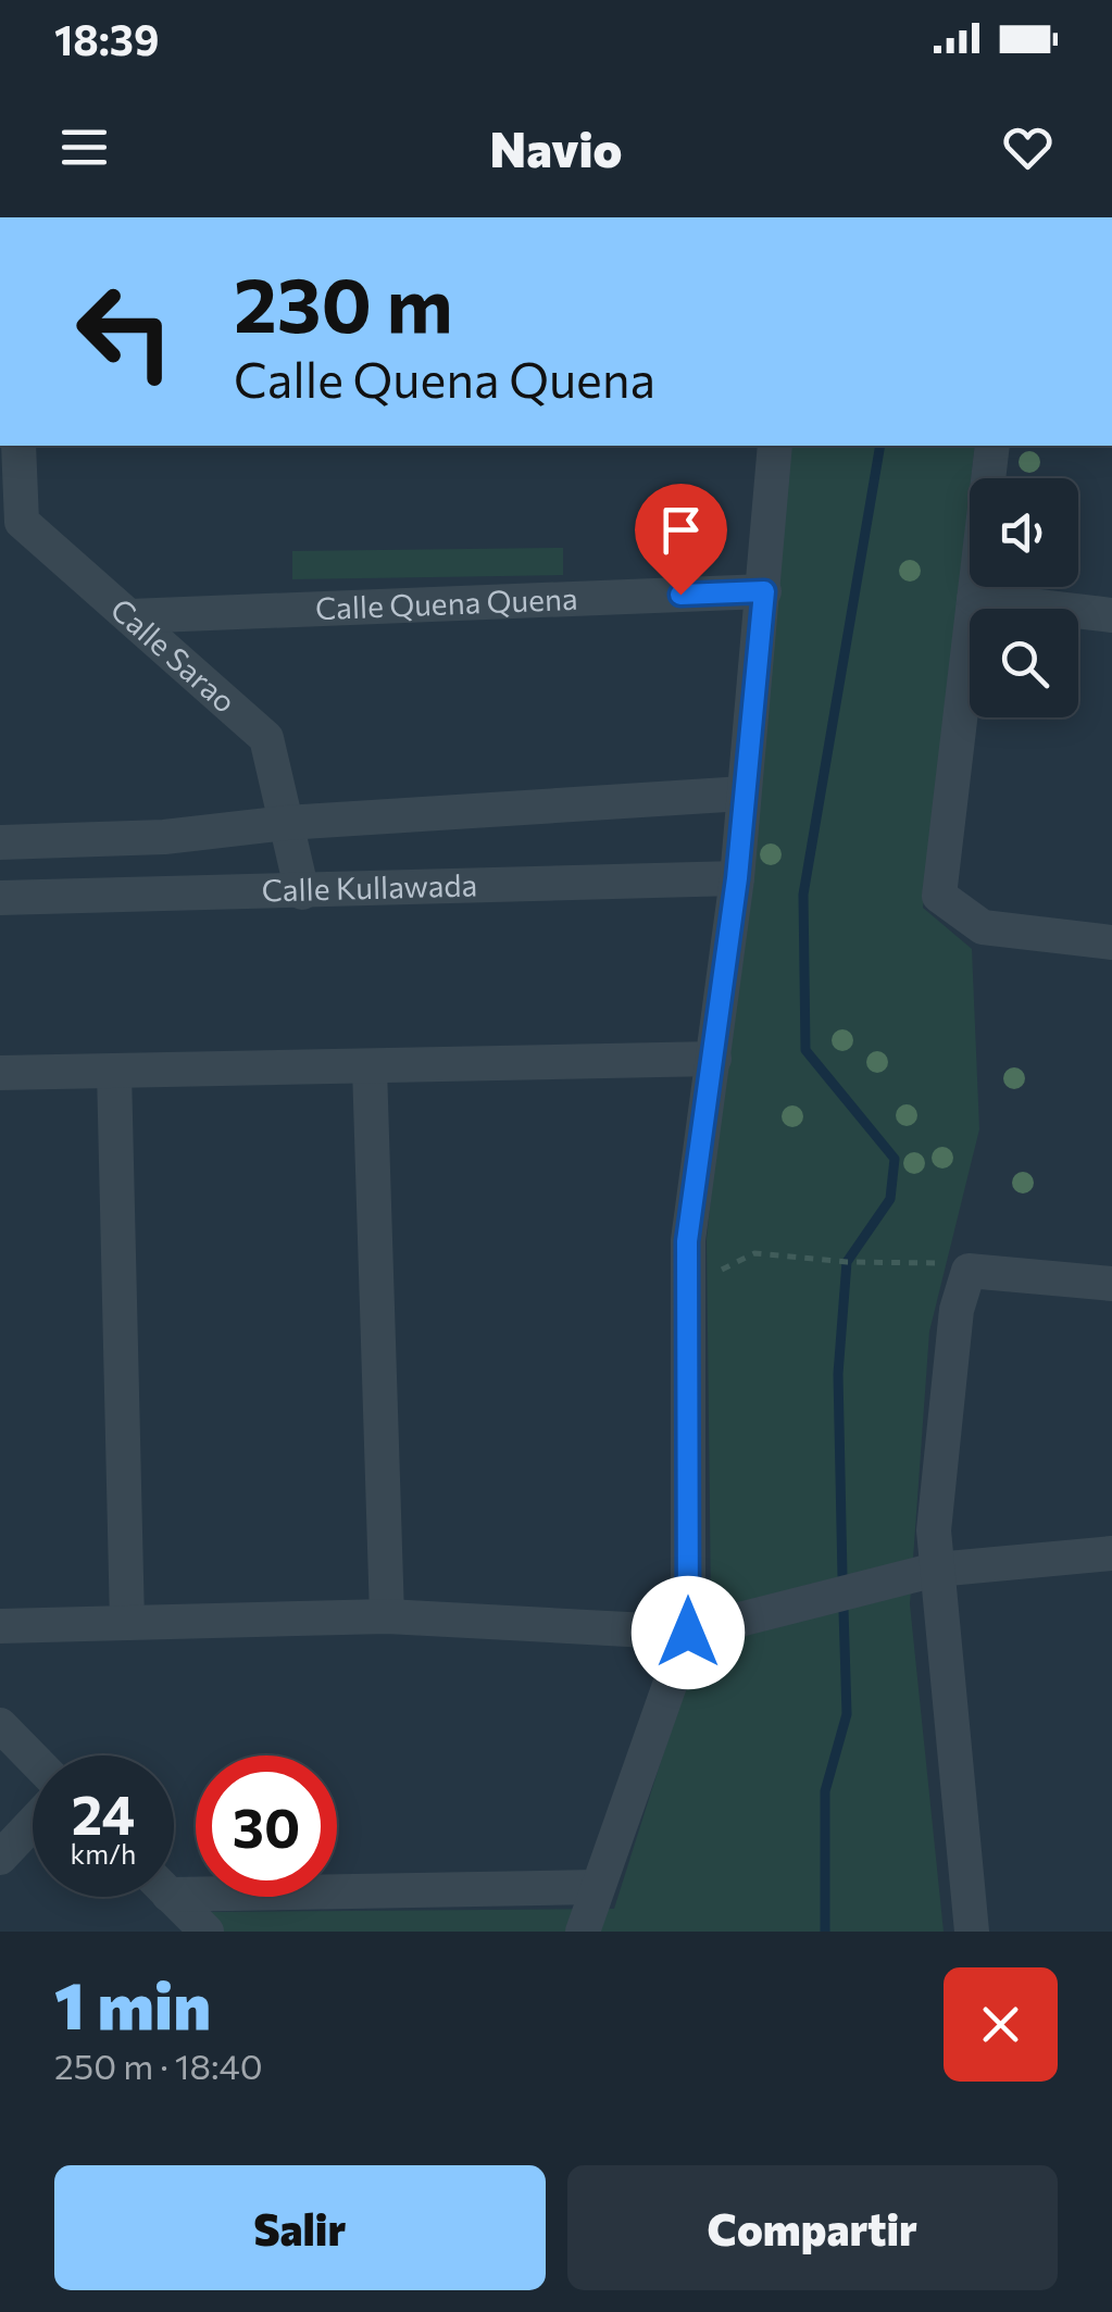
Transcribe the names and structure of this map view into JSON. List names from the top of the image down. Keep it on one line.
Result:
{"streets":{"street":["Calle Quena Quena","Calle Sarao","Calle Kullawada"]},"crossings":[["Calle Quena Quena","Calle Sarao"],["Calle Sarao","Calle Kullawada"]],"page":{"status":"18:39","header":"Navio","turn":["230 m","Calle Quena Quena"],"speed":"24 km/h","limit":"30","heading":["1 min","250 m · 18:40"],"buttons":["Salir","Compartir"]}}
